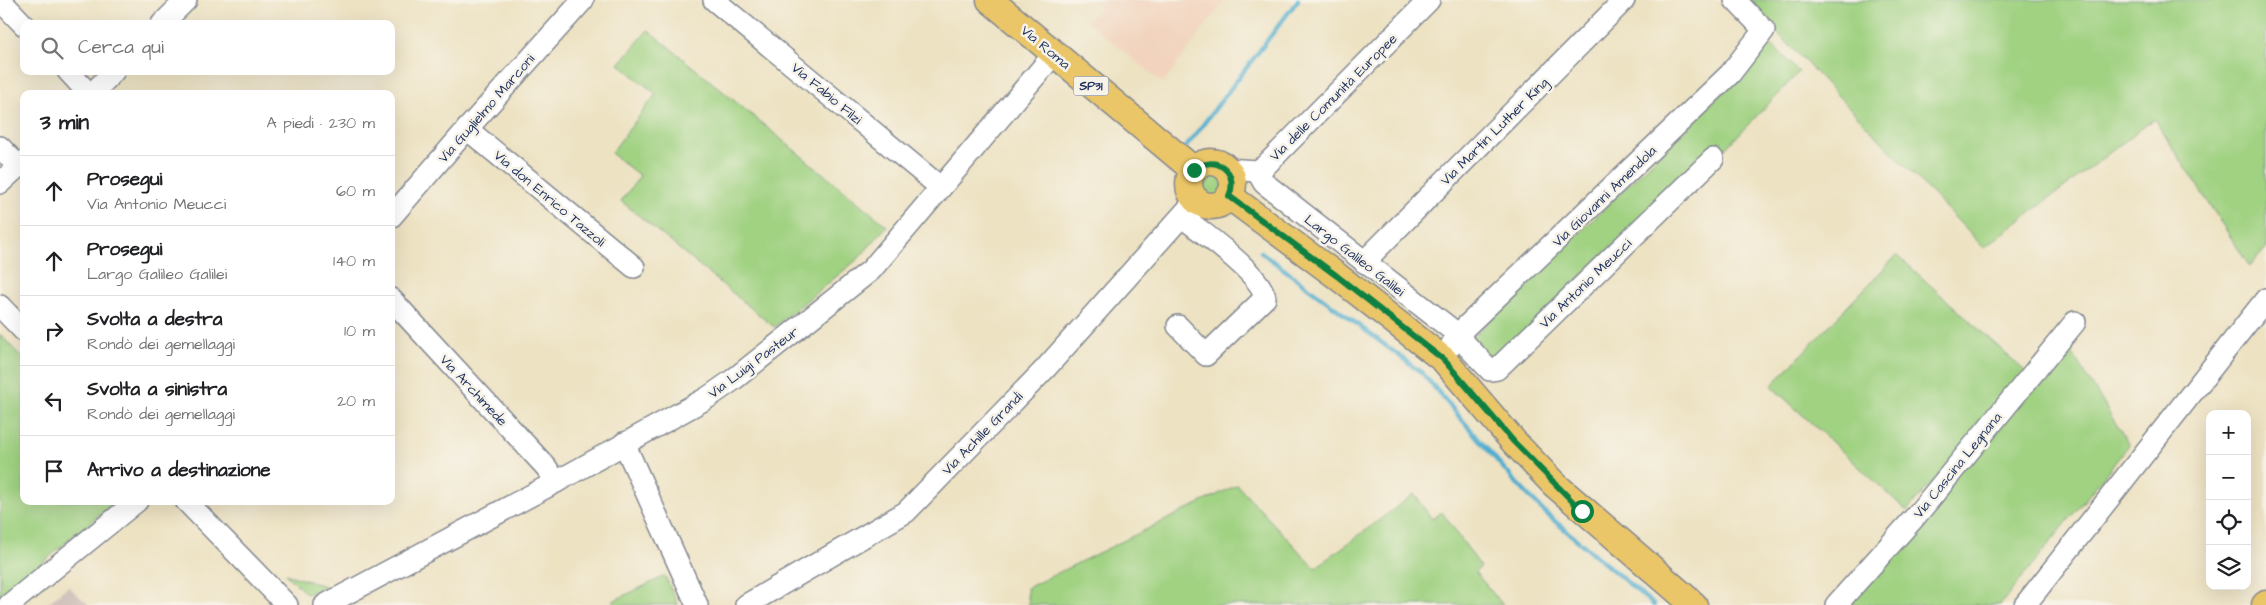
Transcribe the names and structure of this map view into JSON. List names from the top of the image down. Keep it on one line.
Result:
{"streets":{"main road":["Via Roma","SP31","Largo Galileo Galilei"],"street":["Via Fabio Filzi","Via delle Comunità Europee","Via Guglielmo Marconi","Via Martin Luther King","Via Giovanni Amendola","Via don Enrico Tazzoli","Via Antonio Meucci","Via Luigi Pasteur","Via Archimede","Via Achille Grandi","Via Cascina Legnana"]},"crossings":[["Via Roma","Via delle Comunità Europee"],["Via Roma","Largo Galileo Galilei"],["Via Roma","Via Luigi Pasteur"],["Via Roma","Via Achille Grandi"],["Via Fabio Filzi","Via Luigi Pasteur"],["Via delle Comunità Europee","Largo Galileo Galilei"],["Via delle Comunità Europee","Via Achille Grandi"],["Via Guglielmo Marconi","Via don Enrico Tazzoli"],["Via Martin Luther King","Largo Galileo Galilei"],["Via Giovanni Amendola","Largo Galileo Galilei"],["Via Giovanni Amendola","Via Antonio Meucci"],["Largo Galileo Galilei","Via Antonio Meucci"],["Largo Galileo Galilei","Via Achille Grandi"],["Via Luigi Pasteur","Via Archimede"]],"page":{"search":"Cerca qui","heading":["3 min","A piedi · 230 m"],"list":[["Prosegui","Via Antonio Meucci","60 m"],["Prosegui","Largo Galileo Galilei","140 m"],["Svolta a destra","Rondò dei gemellaggi","10 m"],["Svolta a sinistra","Rondò dei gemellaggi","20 m"],"Arrivo a destinazione"],"map_buttons":["+","−"]}}
